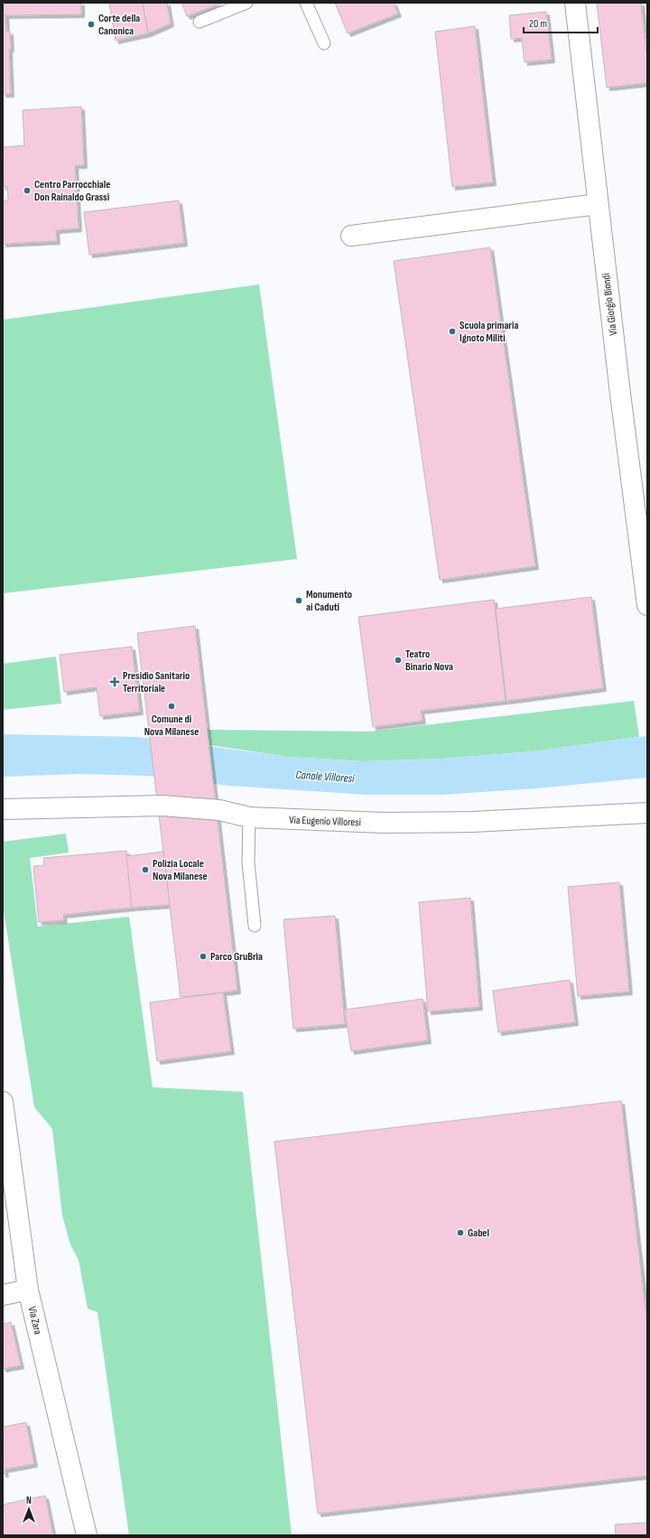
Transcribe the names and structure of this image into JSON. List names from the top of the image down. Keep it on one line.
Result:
{"streets":{"street":["Via Giorgio Biondi","Via Eugenio Villoresi","Via Zara"]},"water":["Canale Villoresi"],"places":{"other":["Corte della Canonica","Centro Parrocchiale Don Rainaldo Grassi","Scuola primaria Ignoto Militi","Monumento ai Caduti","Teatro Binario Nova","Comune di Nova Milanese","Polizia Locale Nova Milanese","Parco GruBrìa","Gabel"],"health":["Presidio Sanitario Territoriale"]},"scale_bar":"20 m","north":"top"}
